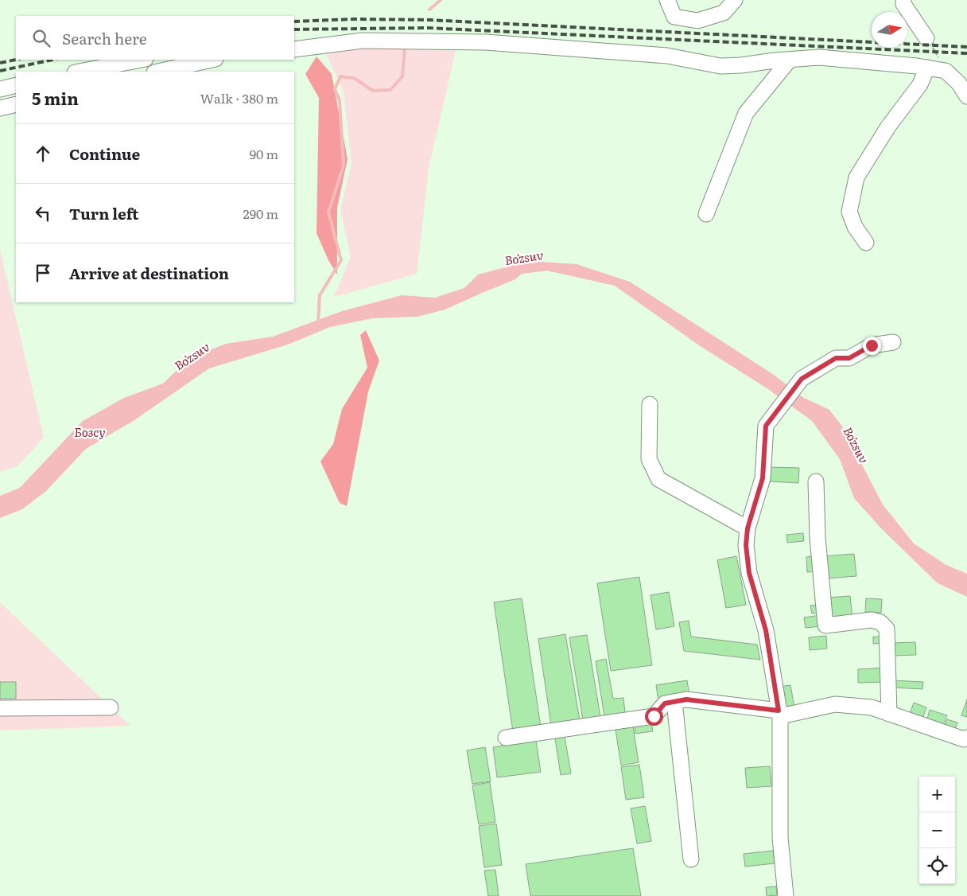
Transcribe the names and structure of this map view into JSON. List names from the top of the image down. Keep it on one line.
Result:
{"water":["Boʻzsuv","Бозсу"],"north":"right","page":{"search":"Search here","heading":["5 min","Walk · 380 m"],"list":[["Continue","90 m"],["Turn left","290 m"],"Arrive at destination"],"map_buttons":["+","−"]}}
